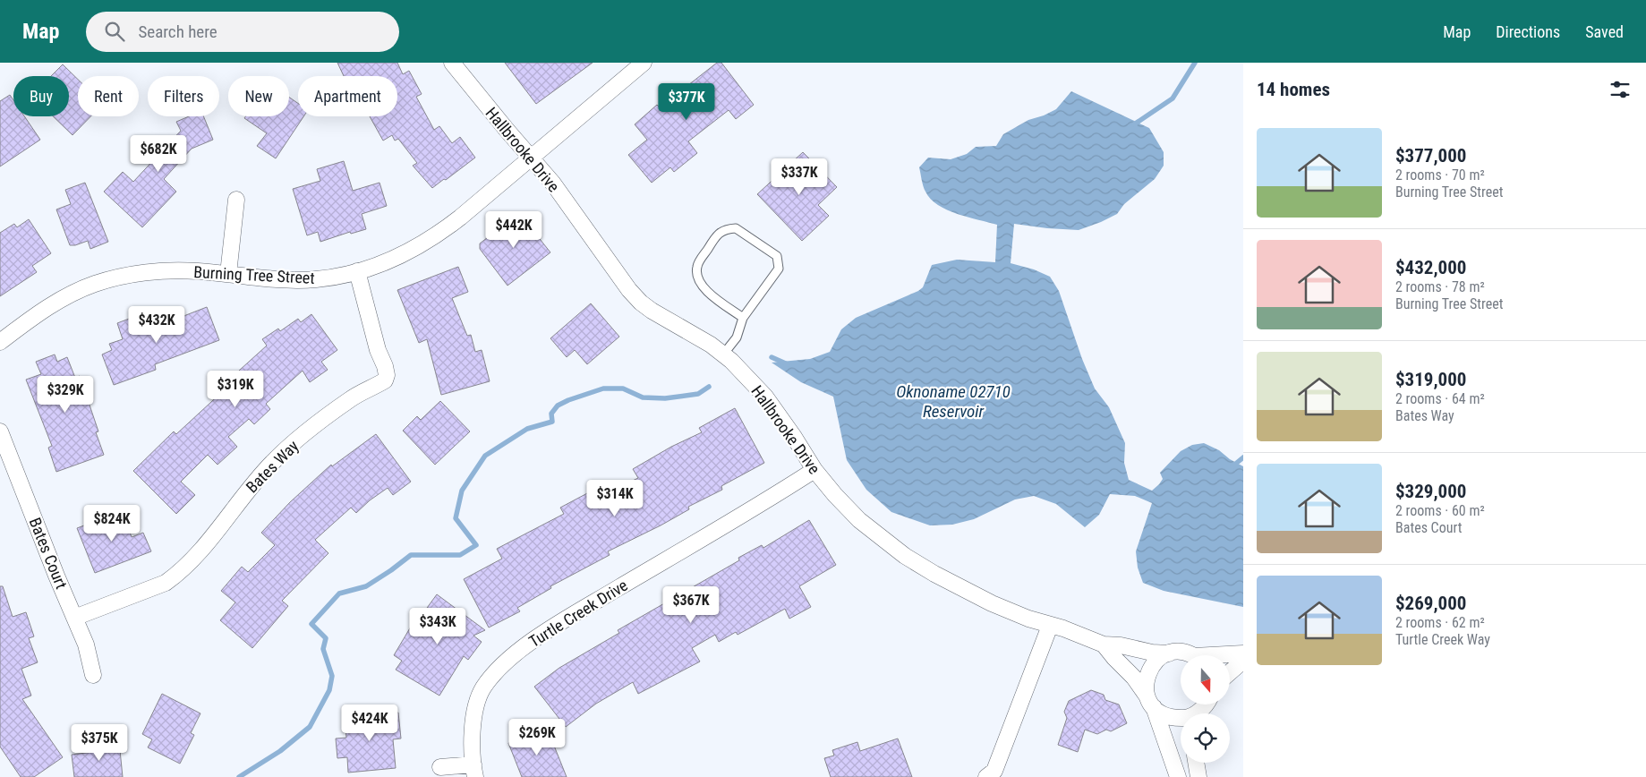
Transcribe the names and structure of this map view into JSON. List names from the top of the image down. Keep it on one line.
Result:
{"streets":{"street":["Hallbrooke Drive","Burning Tree Street","Bates Way","Bates Court","Turtle Creek Drive"]},"crossings":[["Hallbrooke Drive","Burning Tree Street"],["Hallbrooke Drive","Turtle Creek Drive"],["Burning Tree Street","Bates Way"],["Bates Way","Bates Court"]],"water":["Oknoname 02710 Reservoir"],"north":"bottom","page":{"header":"Map","search":"Search here","nav":["Map","Directions","Saved"],"heading":"14 homes","chip":["Buy","Rent","Filters","New","Apartment"],"price":["$377K","$682K","$337K","$442K","$432K","$319K","$329K","$314K","$824K","$367K","$343K","$424K","$269K","$375K"],"list":[{"name":"$377,000","note":"2 rooms · 70 m² · Burning Tree Street"},{"name":"$432,000","note":"2 rooms · 78 m² · Burning Tree Street"},{"name":"$319,000","note":"2 rooms · 64 m² · Bates Way"},{"name":"$329,000","note":"2 rooms · 60 m² · Bates Court"},{"name":"$269,000","note":"2 rooms · 62 m² · Turtle Creek Way"}]}}
